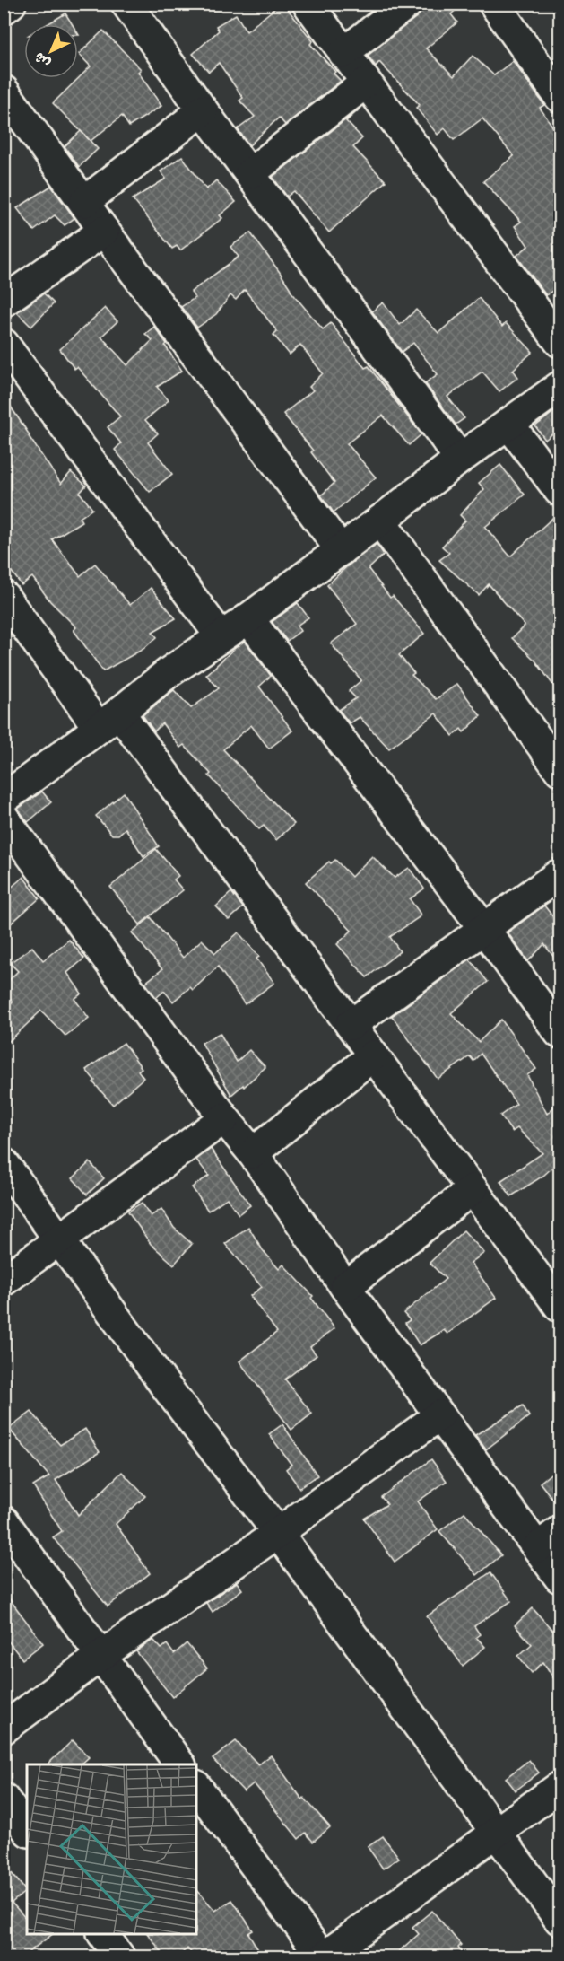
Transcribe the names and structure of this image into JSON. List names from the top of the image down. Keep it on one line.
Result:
{"north":"bottom left"}
